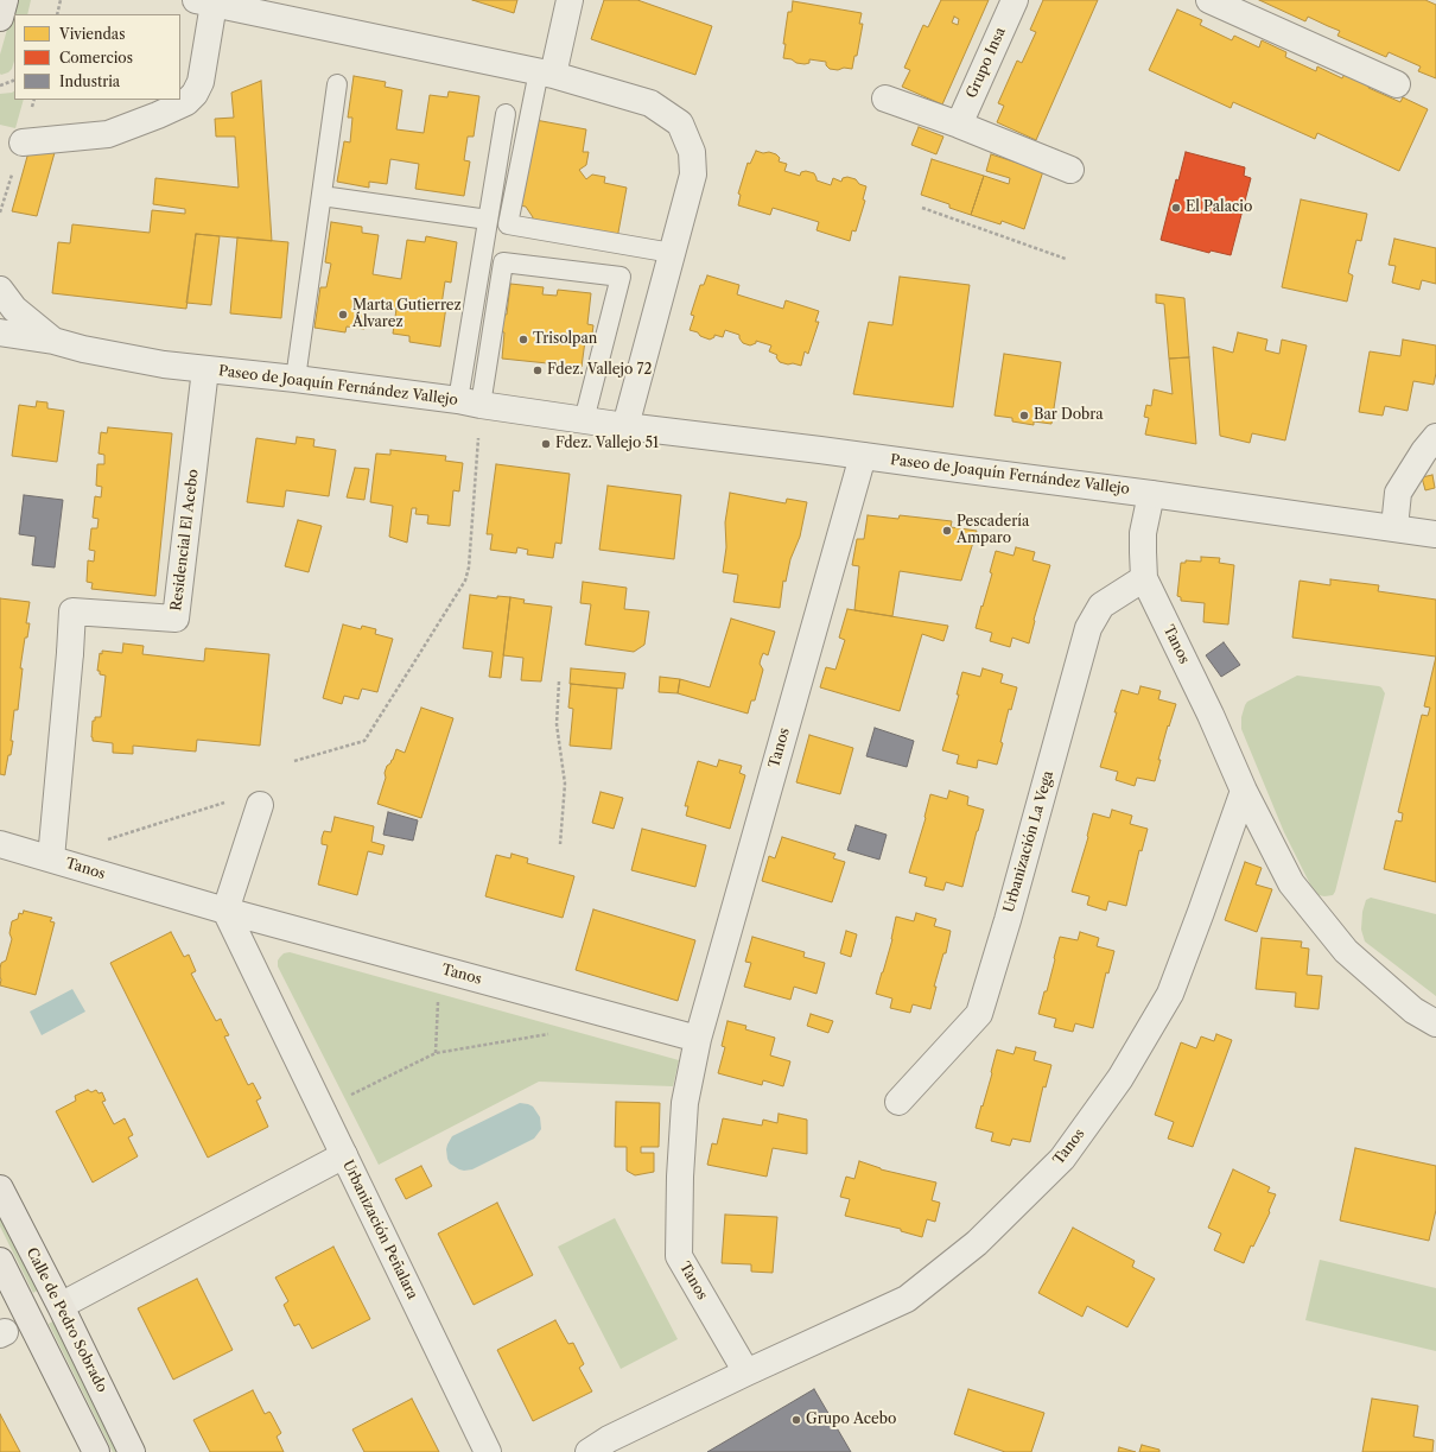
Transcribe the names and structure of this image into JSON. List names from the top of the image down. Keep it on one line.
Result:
{"streets":{"main road":["Calle de Pedro Sobrado"],"street":["Grupo Insa","Paseo de Joaquín Fernández Vallejo","Residencial El Acebo","Tanos","Urbanización La Vega","Urbanización Peñalara"]},"crossings":[["Paseo de Joaquín Fernández Vallejo","Residencial El Acebo"],["Paseo de Joaquín Fernández Vallejo","Tanos"],["Residencial El Acebo","Tanos"],["Tanos","Urbanización La Vega"]],"places":["El Palacio","Marta Gutierrez Álvarez","Trisolpan","Fdez. Vallejo 72","Bar Dobra","Fdez. Vallejo 51","Pescadería Amparo","Grupo Acebo"],"legend":["Viviendas","Comercios","Industria"]}
